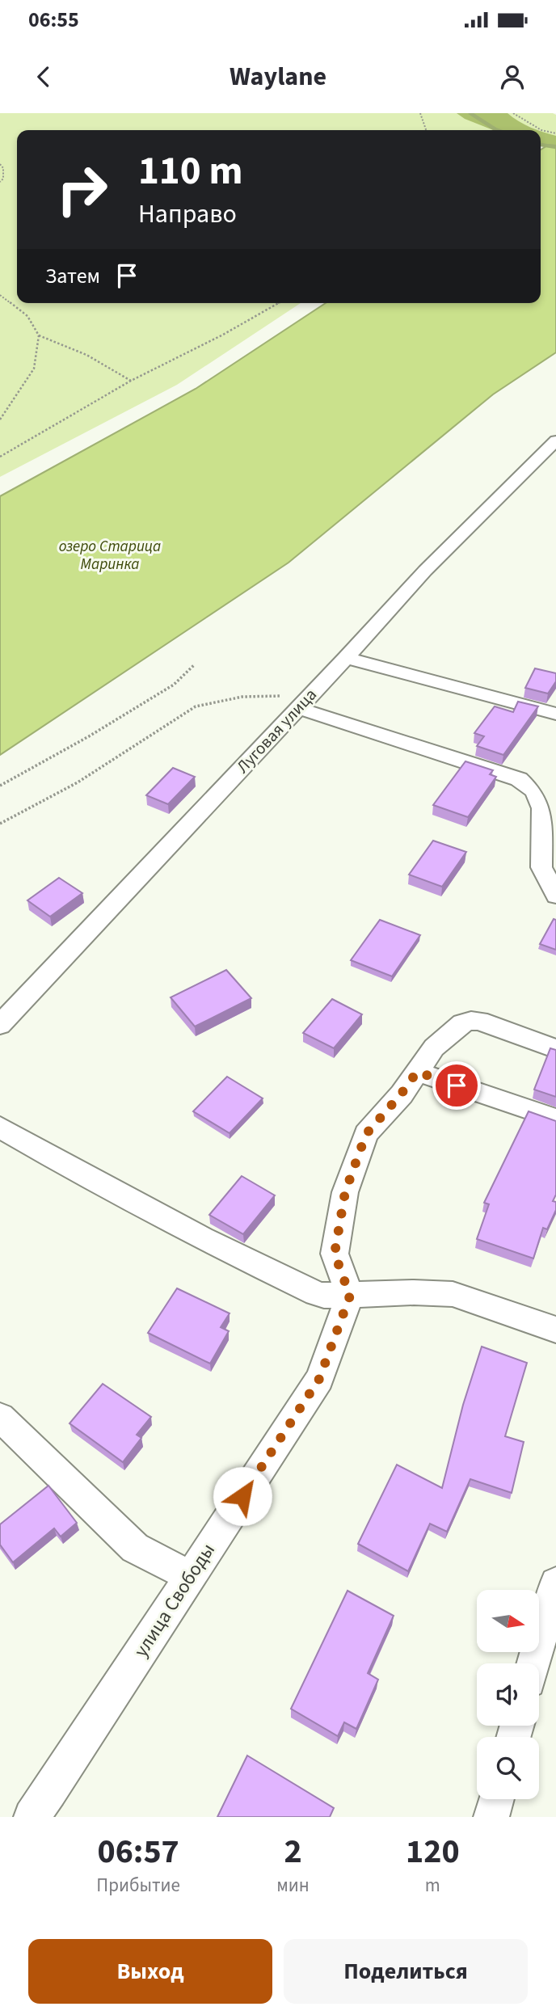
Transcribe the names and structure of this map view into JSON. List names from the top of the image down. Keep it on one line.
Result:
{"streets":{"street":["Луговая улица","улица Свободы"]},"water":["озеро Старица Маринка"],"north":"right","page":{"status":"06:55","header":"Waylane","turn":["110 m","Направо"],"then":"Затем","eta":["06:57","Прибытие","2","мин","120","m"],"buttons":["Выход","Поделиться"]}}
